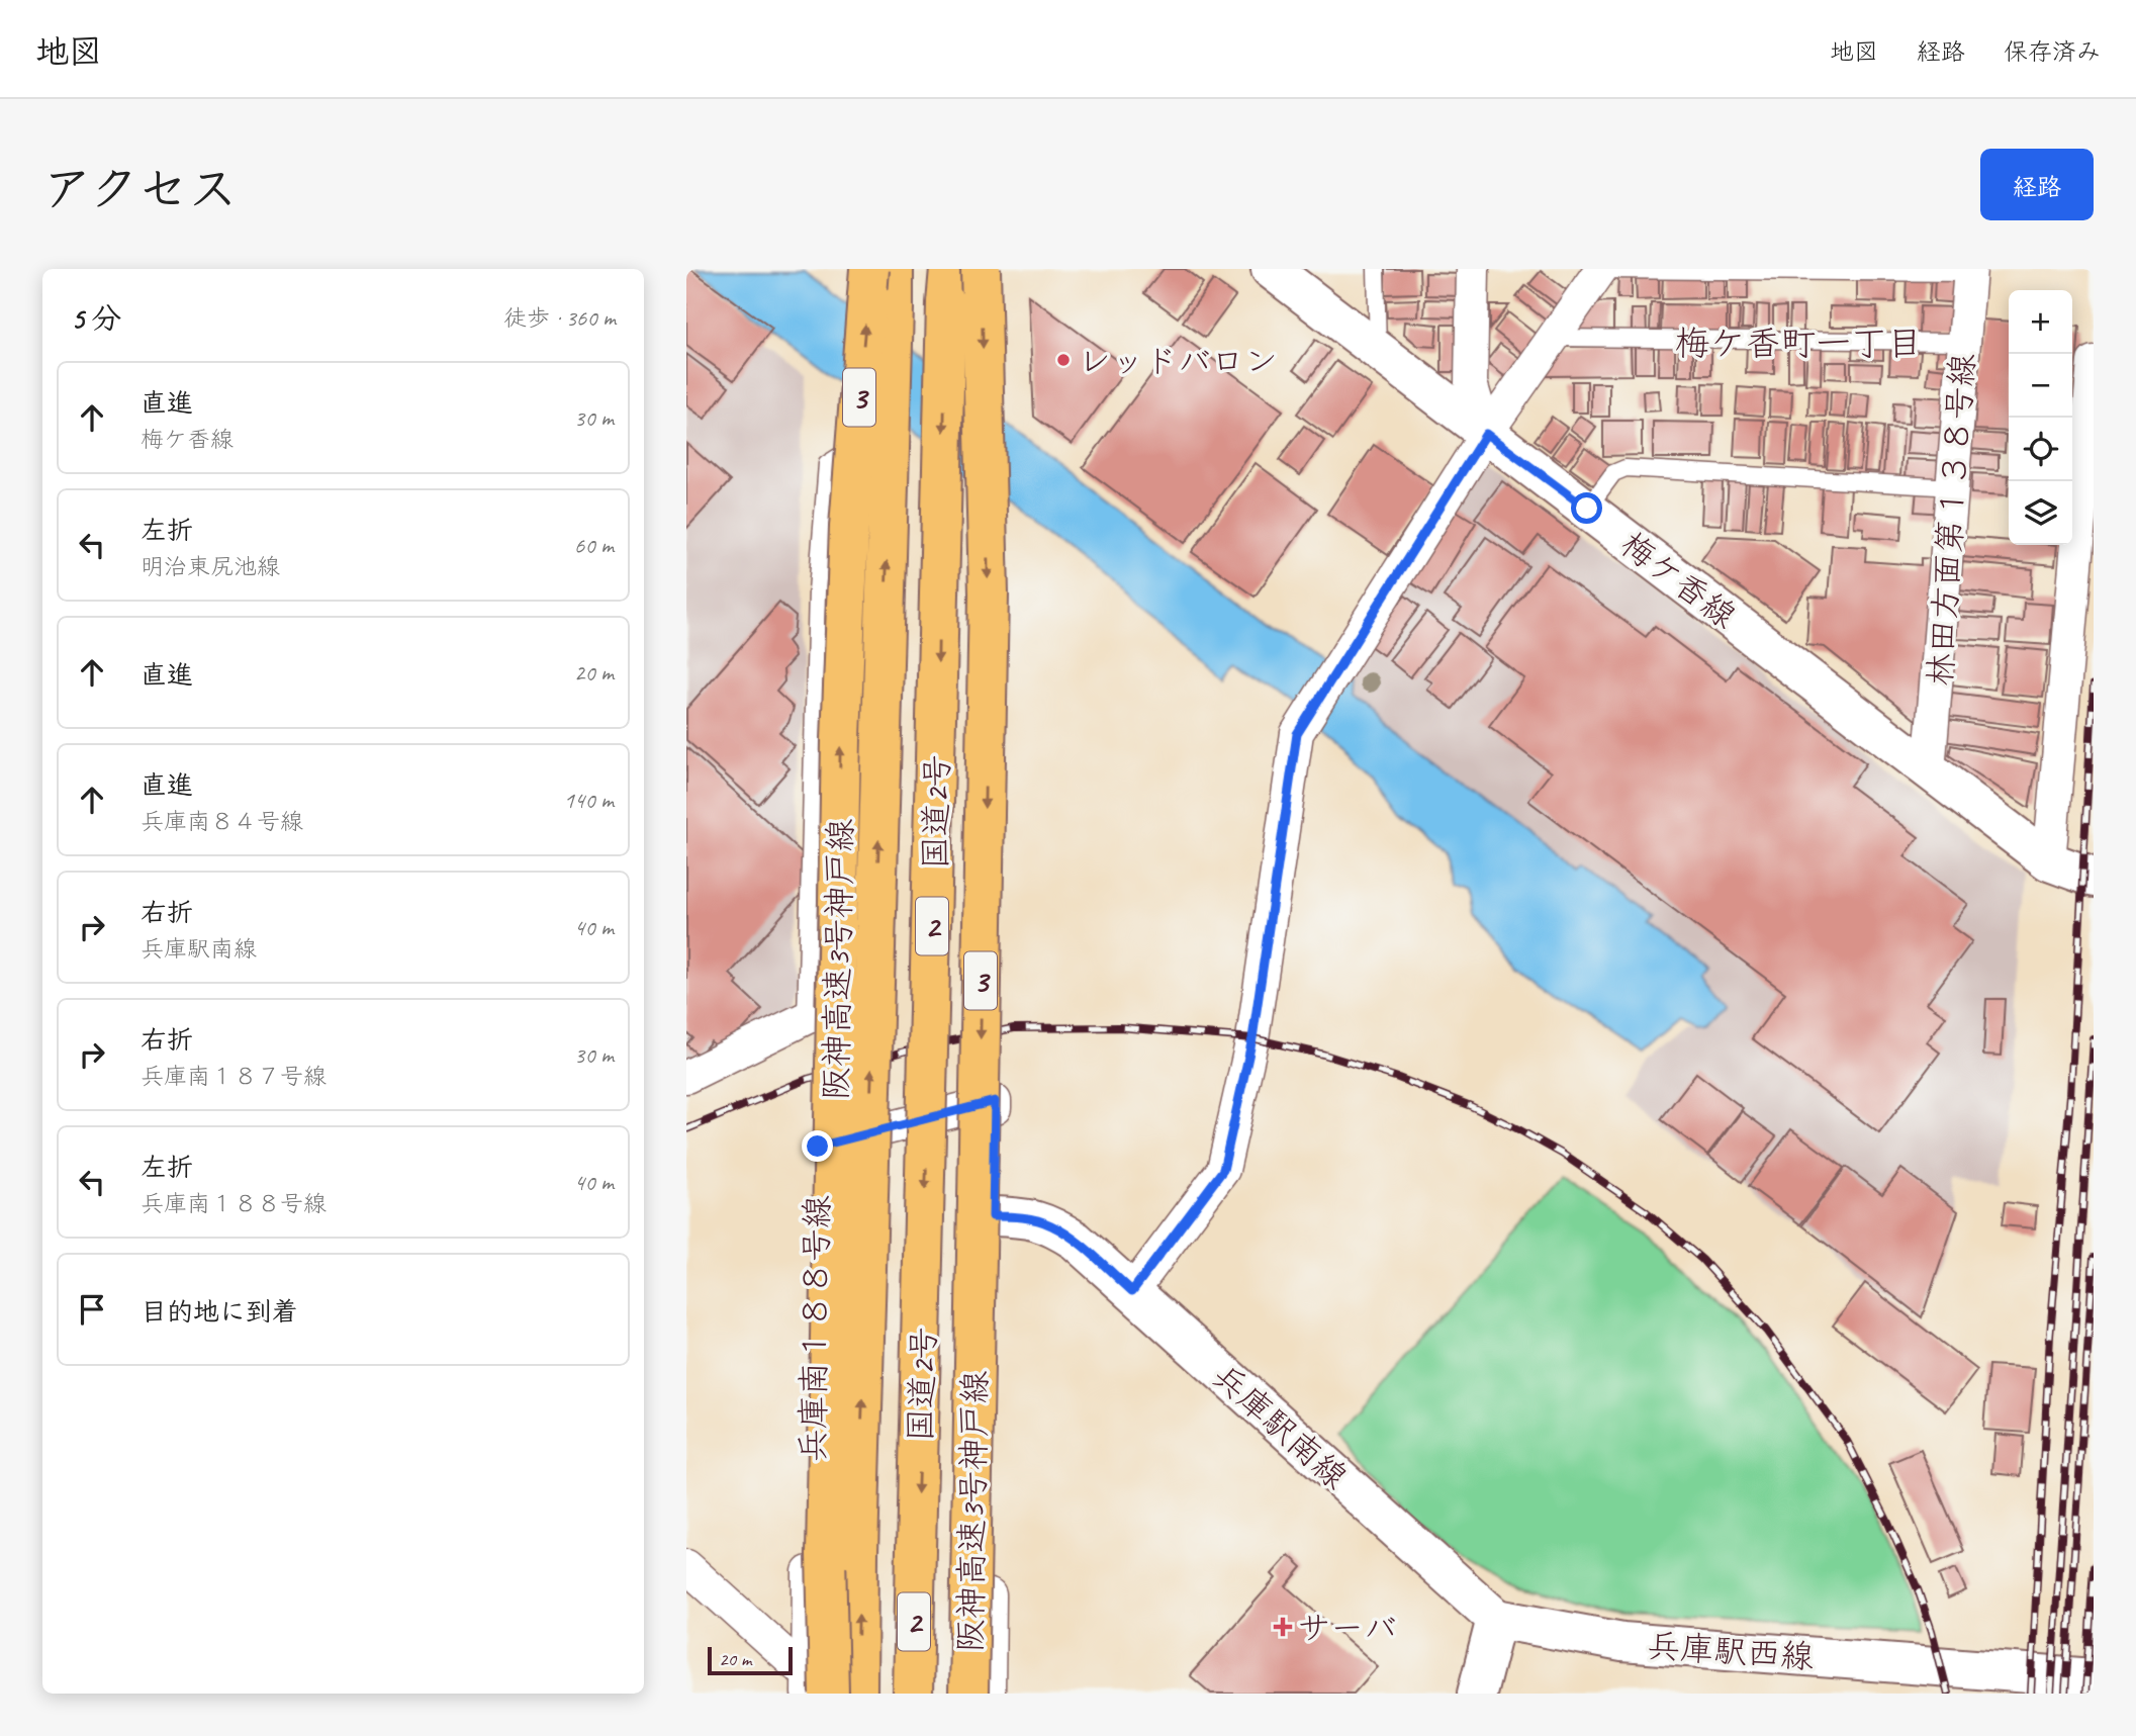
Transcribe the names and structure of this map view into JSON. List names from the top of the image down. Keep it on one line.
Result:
{"streets":{"highway":["3","国道2号","2","阪神高速3号神戸線"],"street":["林田方面第１３８号線","梅ケ香線","兵庫南１８８号線","兵庫駅南線","兵庫駅西線"]},"crossings":[["林田方面第１３８号線","梅ケ香線"],["阪神高速3号神戸線","兵庫南１８８号線"],["兵庫南１８８号線","兵庫駅南線"],["兵庫駅南線","兵庫駅西線"]],"districts":["梅ケ香町一丁目"],"places":{"other":["レッドバロン"],"health":["サーバ"]},"scale_bar":"20 m","page":{"header":"地図","nav":["地図","経路","保存済み"],"title":"アクセス","buttons":"経路","heading":["5 分","徒歩 · 360 m"],"map_buttons":["+","−"],"list":[["直進","梅ケ香線","30 m"],["左折","明治東尻池線","60 m"],["直進","20 m"],["直進","兵庫南８４号線","140 m"],["右折","兵庫駅南線","40 m"],["右折","兵庫南１８７号線","30 m"],["左折","兵庫南１８８号線","40 m"],"目的地に到着"],"scale":"20 m"}}
